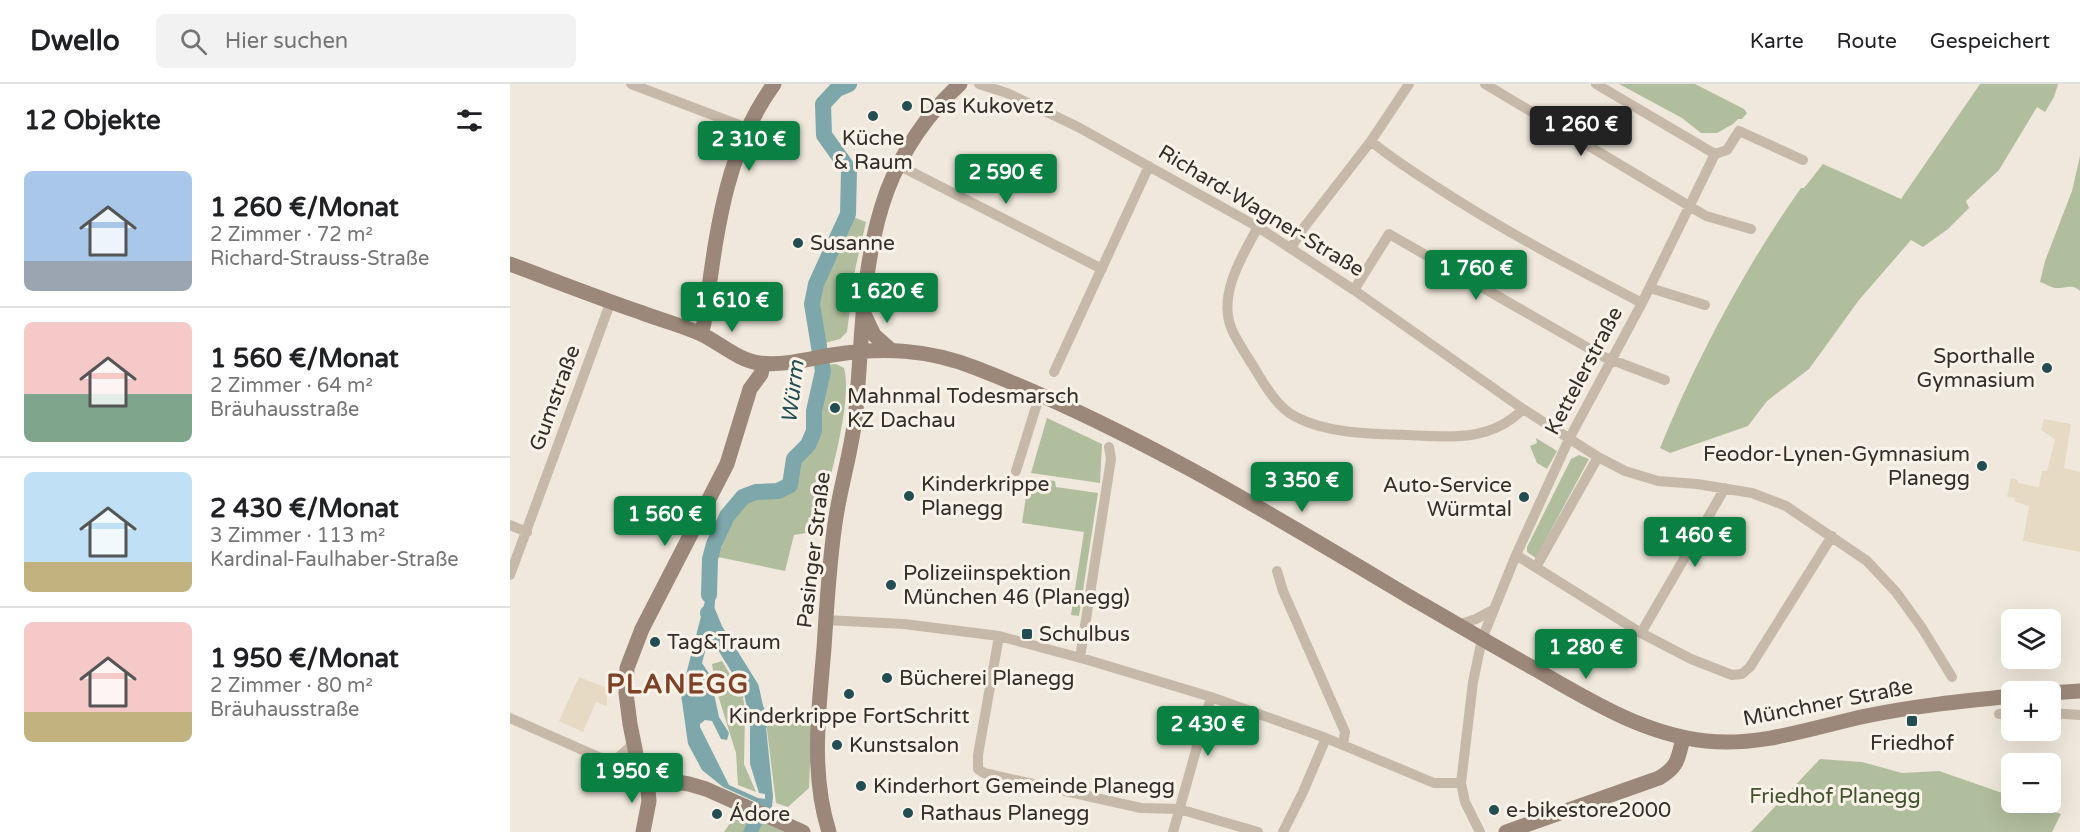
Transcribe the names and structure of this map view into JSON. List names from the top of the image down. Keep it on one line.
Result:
{"streets":{"main road":["Pasinger Straße","Münchner Straße"],"street":["Richard-Wagner-Straße","Kettelerstraße","Gumstraße"]},"crossings":[["Richard-Wagner-Straße","Kettelerstraße"],["Kettelerstraße","Münchner Straße"],["Pasinger Straße","Münchner Straße"]],"districts":["PLANEGG"],"water":["Würm"],"parks":["Friedhof Planegg"],"places":{"other":["Das Kukovetz","Küche & Raum","Susanne","Sporthalle Gymnasium","Mahnmal Todesmarsch KZ Dachau","Feodor-Lynen-Gymnasium Planegg","Kinderkrippe Planegg","Auto-Service Würmtal","Polizeiinspektion München 46 (Planegg)","Tag&Traum","Bücherei Planegg","Kinderkrippe FortSchritt","Kunstsalon","Kinderhort Gemeinde Planegg","e-bikestore2000","Rathaus Planegg","Ádore"],"transit":["Schulbus","Friedhof"]},"page":{"header":"Dwello","search":"Hier suchen","nav":["Karte","Route","Gespeichert"],"heading":"12 Objekte","price":["1 260 €","2 310 €","2 590 €","1 760 €","1 620 €","1 610 €","3 350 €","1 560 €","1 460 €","1 280 €","2 430 €","1 950 €"],"list":[{"name":"1 260 €/Monat","note":"2 Zimmer · 72 m² · Richard-Strauss-Straße"},{"name":"1 560 €/Monat","note":"2 Zimmer · 64 m² · Bräuhausstraße"},{"name":"2 430 €/Monat","note":"3 Zimmer · 113 m² · Kardinal-Faulhaber-Straße"},{"name":"1 950 €/Monat","note":"2 Zimmer · 80 m² · Bräuhausstraße"}],"map_buttons":["+","−"]}}
